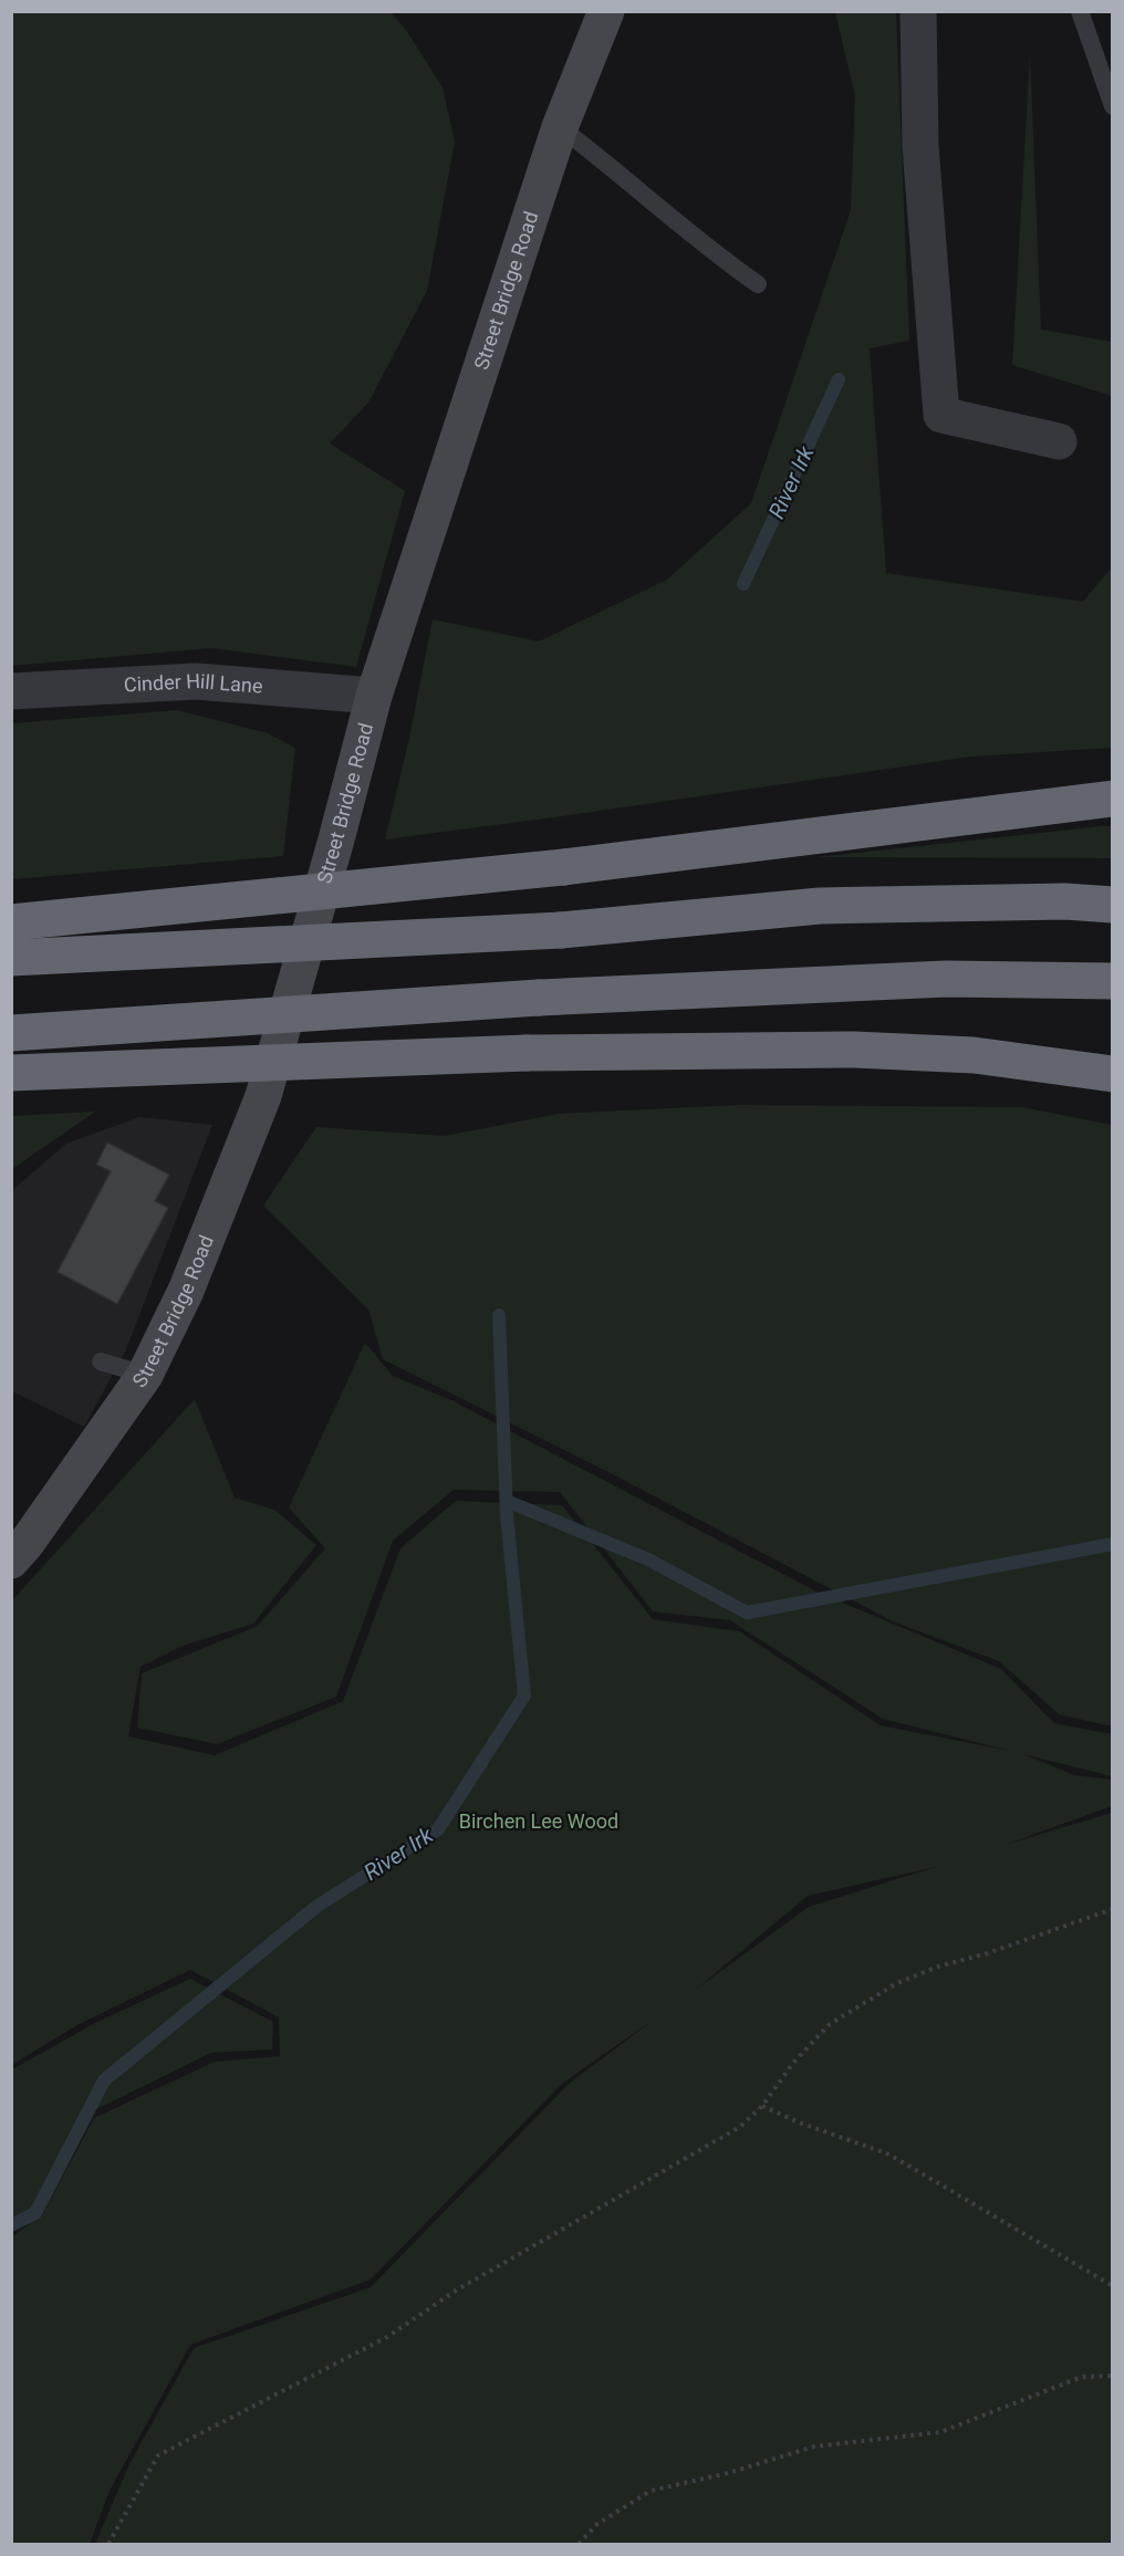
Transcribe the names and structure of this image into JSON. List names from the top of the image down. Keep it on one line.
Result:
{"streets":{"main road":["Street Bridge Road"],"street":["Cinder Hill Lane"]},"crossings":[["Street Bridge Road","Cinder Hill Lane"]],"water":["River Irk"],"parks":["Birchen Lee Wood"]}
